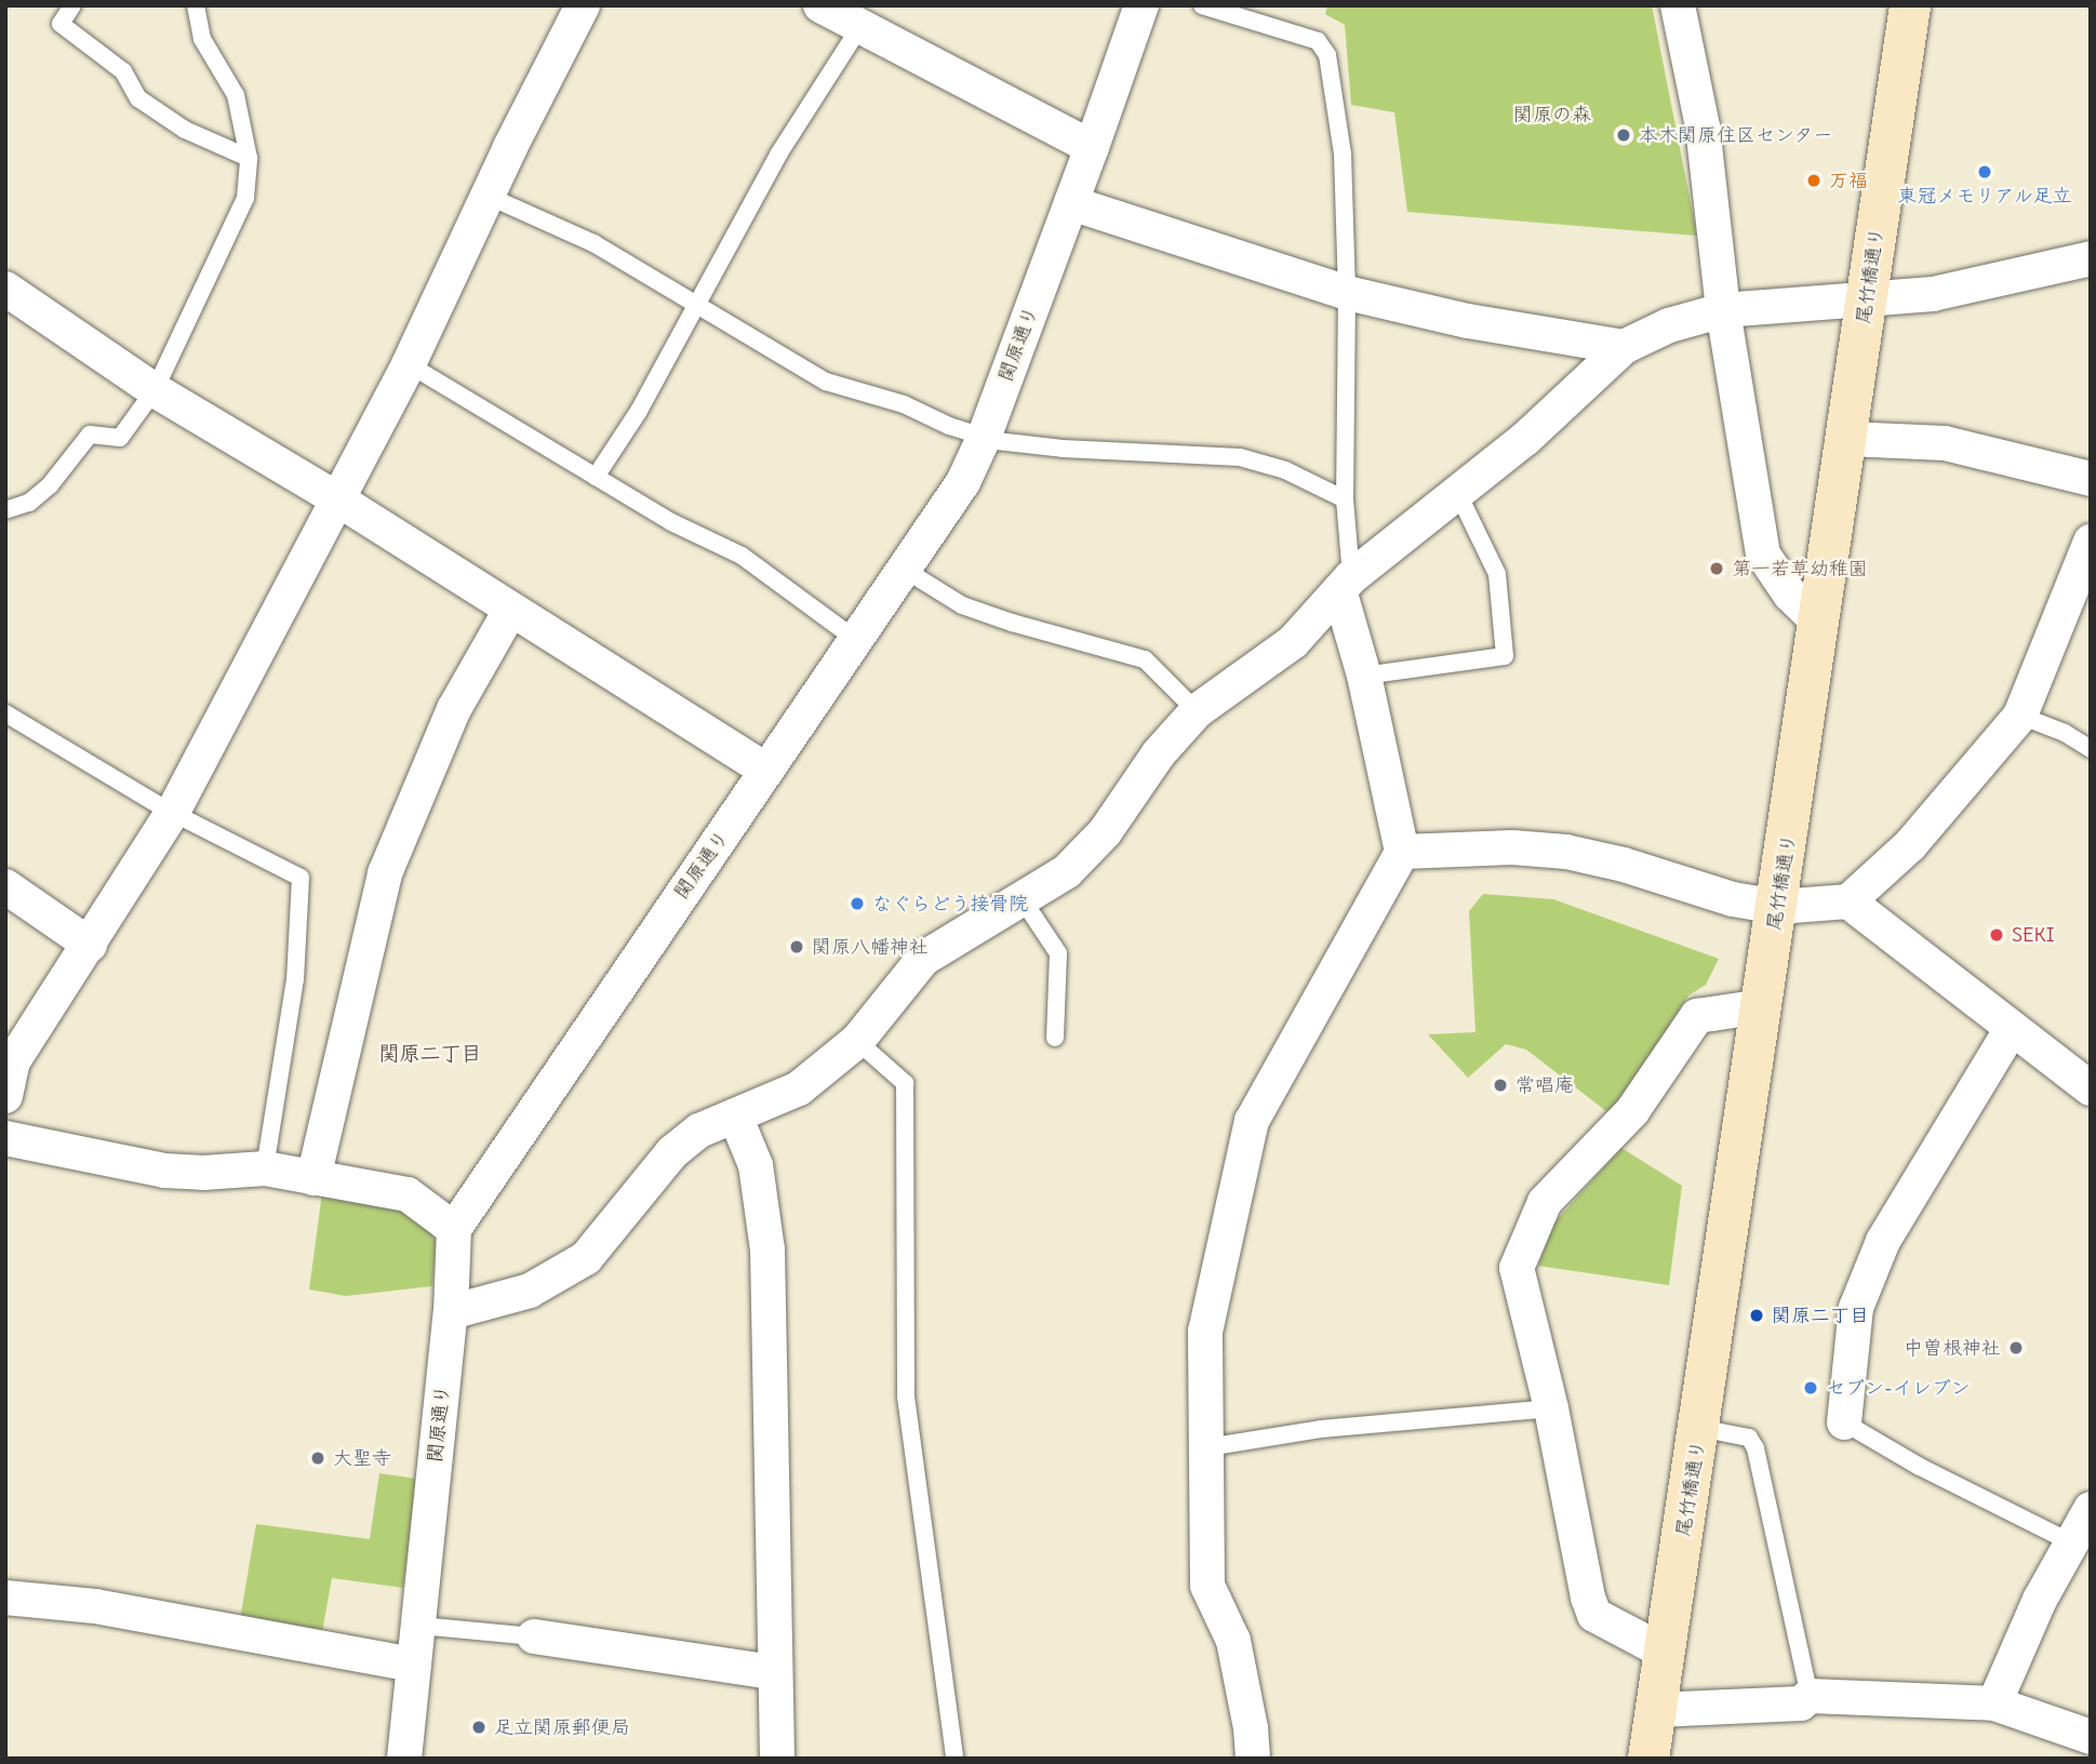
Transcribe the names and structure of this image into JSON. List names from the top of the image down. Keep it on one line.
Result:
{"streets":{"main road":["尾竹橋通り"],"street":["関原通り"]},"districts":["関原二丁目"],"parks":["関原の森"],"places":["本木関原住区センター","東冠メモリアル足立","万福","第一若草幼稚園","なぐらどう接骨院","SEKI","関原八幡神社","常唱庵","関原二丁目","中曽根神社","セブン-イレブン","大聖寺","足立関原郵便局"]}
